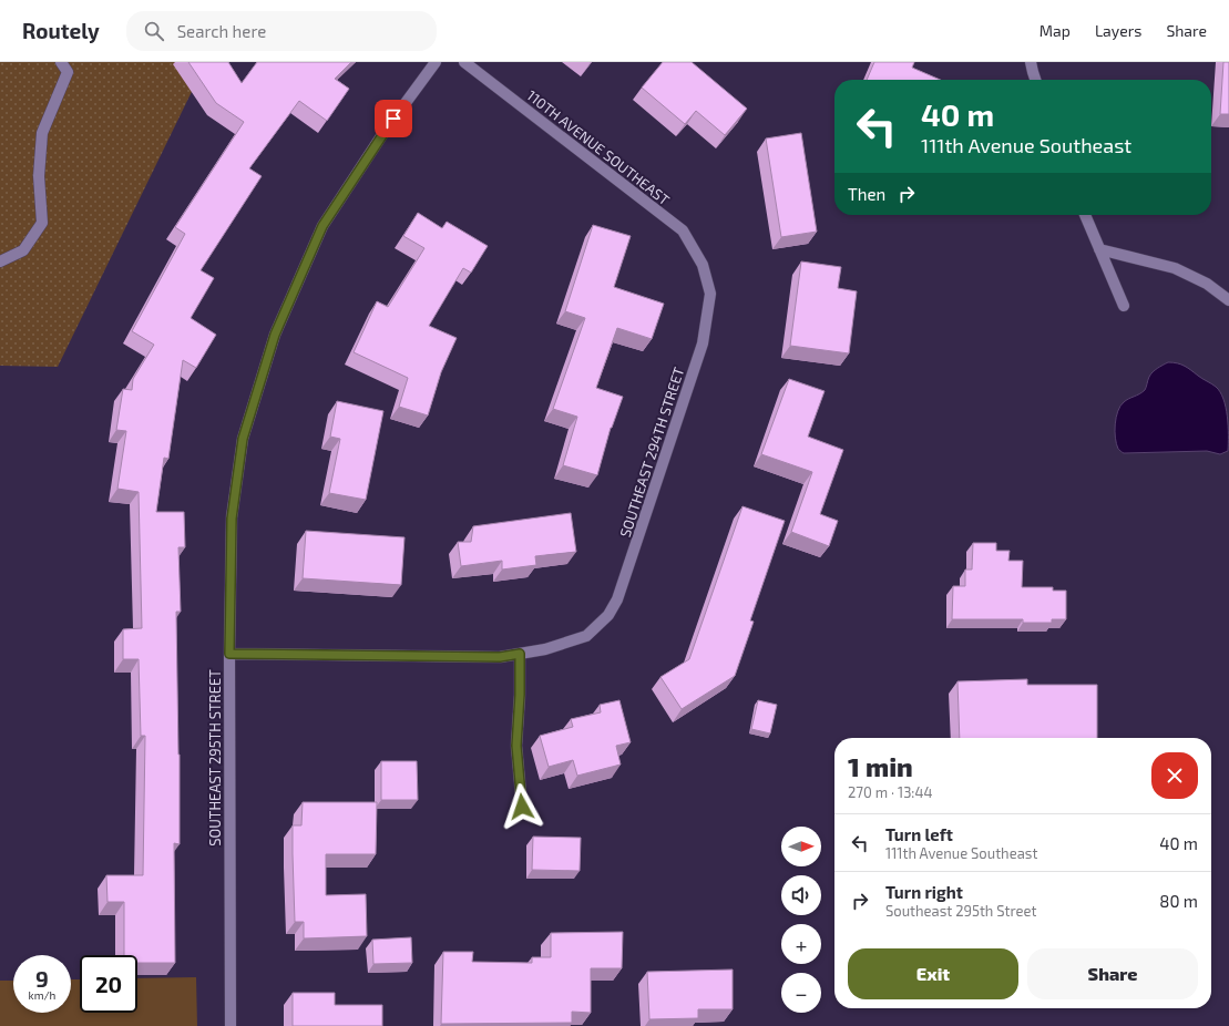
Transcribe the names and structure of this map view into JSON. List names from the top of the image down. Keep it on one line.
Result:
{"streets":{"street":["110TH AVENUE SOUTHEAST","SOUTHEAST 294TH STREET","SOUTHEAST 295TH STREET"]},"crossings":[["110TH AVENUE SOUTHEAST","SOUTHEAST 294TH STREET"]],"north":"right","page":{"header":"Routely","search":"Search here","nav":["Map","Layers","Share"],"turn":["40 m","111th Avenue Southeast"],"then":"Then","heading":["1 min","270 m · 13:44"],"list":[{"name":"Turn left","note":"111th Avenue Southeast","value":"40 m"},{"name":"Turn right","note":"Southeast 295th Street","value":"80 m"}],"map_buttons":["+","−"],"buttons":["Exit","Share"],"speed":"9 km/h","limit":"20"}}
